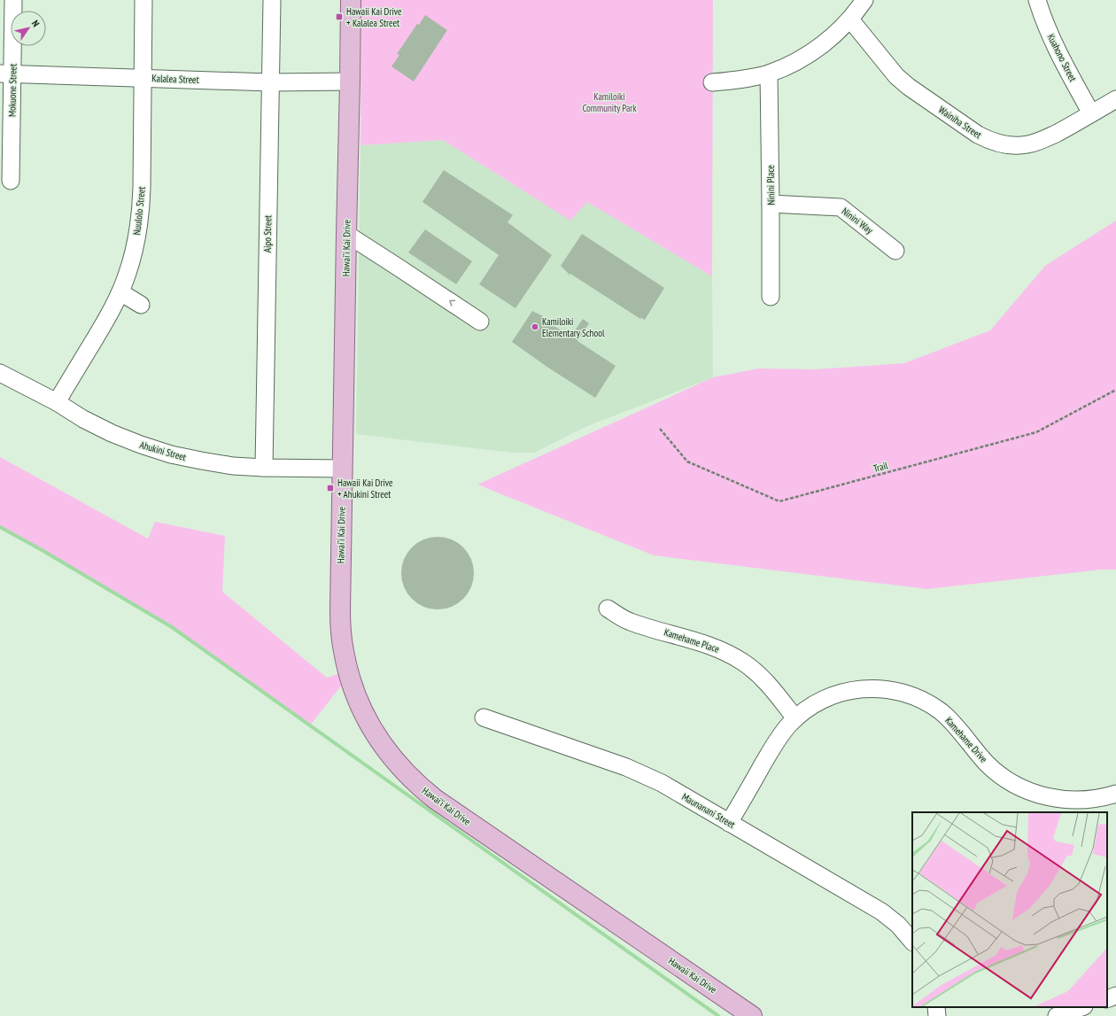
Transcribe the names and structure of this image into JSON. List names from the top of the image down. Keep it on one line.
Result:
{"streets":{"main road":["Hawai’i Kai Drive","Hawaii Kai Drive"],"street":["Kuahono Street","Kalalea Street","Mokuone Street","Wainiha Street","Ninini Place","Nuulolo Street","Ninini Way","Aipo Street","Ahukini Street","Kamehame Place","Kamehame Drive","Maunanani Street"],"path":["Trail"]},"crossings":[["Kuahono Street","Wainiha Street"],["Kalalea Street","Mokuone Street"],["Kalalea Street","Nuulolo Street"],["Kalalea Street","Aipo Street"],["Kalalea Street","Hawai’i Kai Drive"],["Ninini Place","Ninini Way"],["Nuulolo Street","Ahukini Street"],["Aipo Street","Ahukini Street"],["Hawai’i Kai Drive","Ahukini Street"],["Hawai’i Kai Drive","Hawaii Kai Drive"],["Kamehame Place","Kamehame Drive"],["Kamehame Drive","Maunanani Street"]],"parks":["Kamiloiki Community Park"],"places":{"transit":["Hawaii Kai Drive + Kalalea Street","Hawaii Kai Drive + Ahukini Street"],"other":["Kamiloiki Elementary School"]},"north":"top right"}
